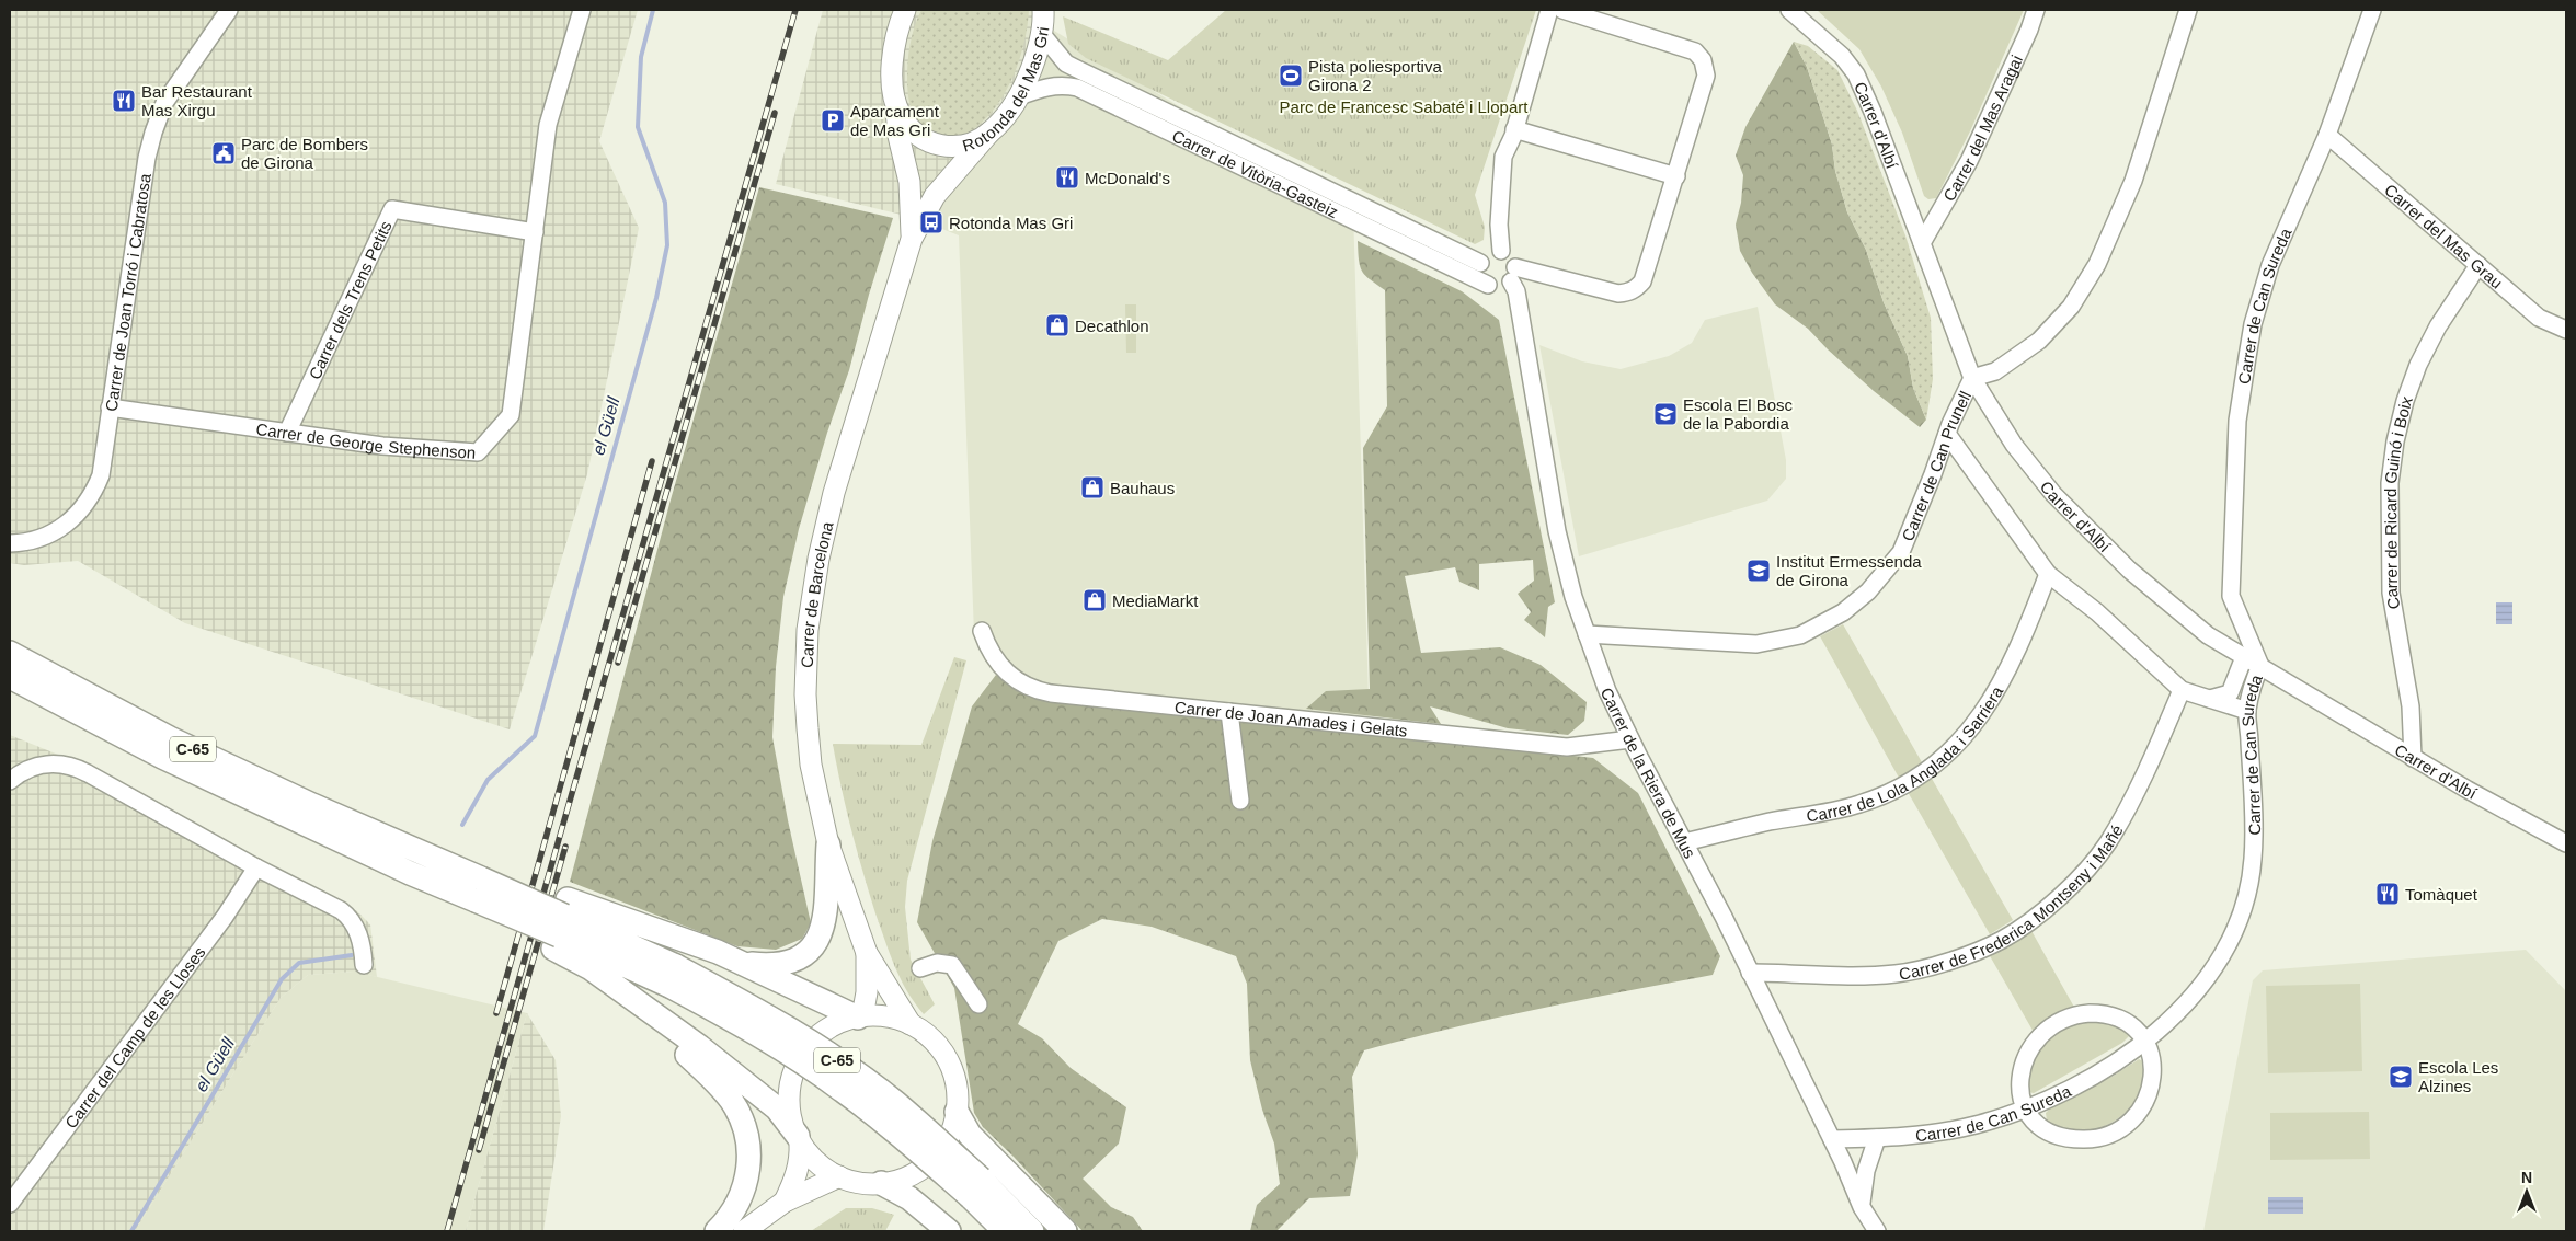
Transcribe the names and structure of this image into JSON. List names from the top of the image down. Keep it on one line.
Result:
{"streets":{"highway":["C-65"],"main road":["Rotonda del Mas Gri","Carrer de Barcelona"],"street":["Carrer d'Albí","Carrer del Mas Aragai","Carrer de Vitòria-Gasteiz","Carrer del Mas Grau","Carrer de Joan Torró i Cabratosa","Carrer dels Trens Petits","Carrer de Can Sureda","Carrer de George Stephenson","Carrer de Can Prunell","Carrer de Ricard Guinó i Boix","Carrer de Joan Amades i Gelats","Carrer de Lola Anglada i Sarriera","Carrer de la Riera de Mus","Carrer de Frederica Montseny i Mañé","Carrer del Camp de les Lloses"]},"crossings":[["Rotonda del Mas Gri","Carrer de Vitòria-Gasteiz"],["Rotonda del Mas Gri","Carrer de Barcelona"],["Carrer d'Albí","Carrer del Mas Aragai"],["Carrer d'Albí","Carrer de Can Sureda"],["Carrer d'Albí","Carrer de Can Prunell"],["Carrer d'Albí","Carrer de Ricard Guinó i Boix"],["Carrer de Vitòria-Gasteiz","Carrer de la Riera de Mus"],["Carrer del Mas Grau","Carrer de Can Sureda"],["Carrer del Mas Grau","Carrer de Ricard Guinó i Boix"],["Carrer de Joan Torró i Cabratosa","Carrer de George Stephenson"],["Carrer dels Trens Petits","Carrer de George Stephenson"],["Carrer de Can Sureda","Carrer de la Riera de Mus"],["Carrer de Can Prunell","Carrer de la Riera de Mus"],["Carrer de Joan Amades i Gelats","Carrer de la Riera de Mus"],["Carrer de Lola Anglada i Sarriera","Carrer de la Riera de Mus"],["Carrer de la Riera de Mus","Carrer de Frederica Montseny i Mañé"]],"water":["el Güell"],"parks":["Parc de Francesc Sabaté i Llopart"],"places":{"sports":["Pista poliesportiva Girona 2"],"restaurant":["Bar Restaurant Mas Xirgu","McDonald's","Tomàquet"],"parking":["Aparcament de Mas Gri"],"public building":["Parc de Bombers de Girona"],"bus stop":["Rotonda Mas Gri"],"shop":["Decathlon","Bauhaus","MediaMarkt"],"school or university":["Escola El Bosc de la Pabordia","Institut Ermessenda de Girona","Escola Les Alzines"]},"north":"top"}
